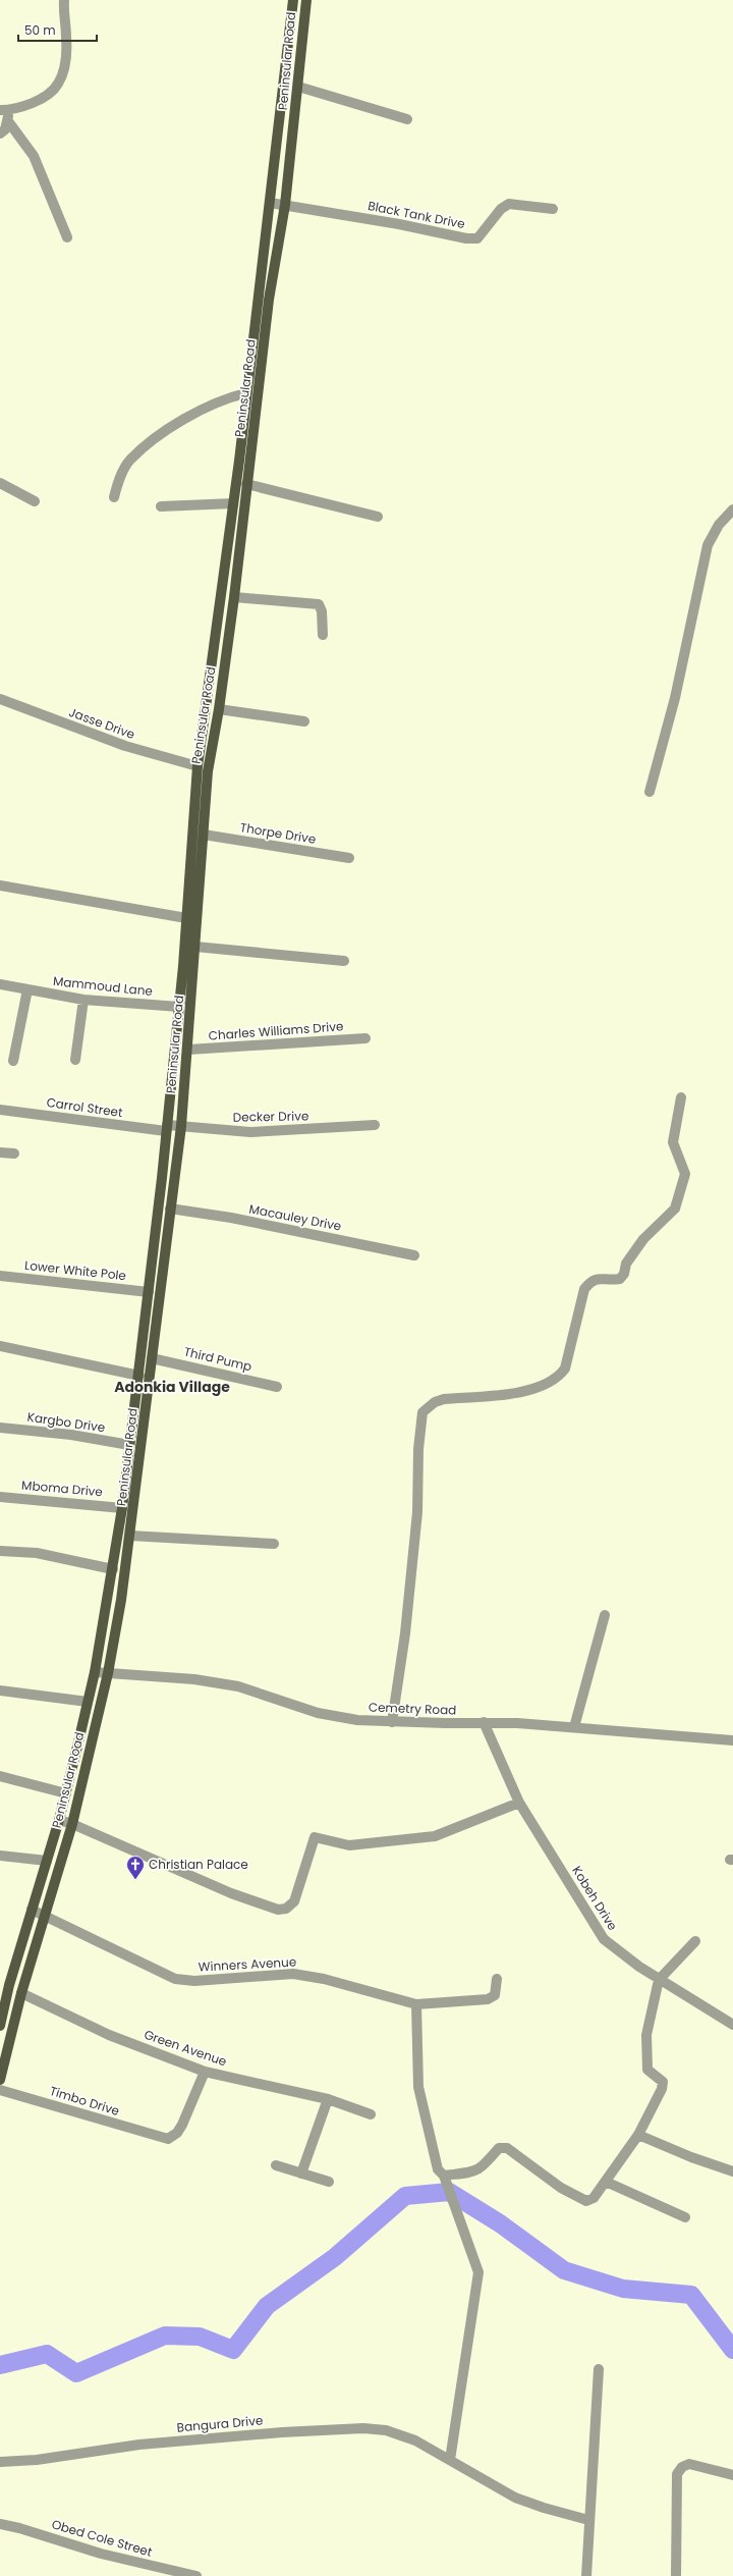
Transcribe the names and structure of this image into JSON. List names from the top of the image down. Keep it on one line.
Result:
{"streets":{"main road":["Peninsular Road"],"street":["Black Tank Drive","Jasse Drive","Thorpe Drive","Mammoud Lane","Charles Williams Drive","Carrol Street","Decker Drive","Macauley Drive","Lower White Pole","Third Pump","Kargbo Drive","Mboma Drive","Cemetry Road","Kobeh Drive","Winners Avenue","Green Avenue","Timbo Drive","Bangura Drive","Obed Cole Street"]},"crossings":[["Peninsular Road","Black Tank Drive"],["Peninsular Road","Jasse Drive"],["Peninsular Road","Thorpe Drive"],["Peninsular Road","Mammoud Lane"],["Peninsular Road","Charles Williams Drive"],["Peninsular Road","Carrol Street"],["Peninsular Road","Decker Drive"],["Peninsular Road","Macauley Drive"],["Peninsular Road","Lower White Pole"],["Peninsular Road","Third Pump"],["Peninsular Road","Kargbo Drive"],["Peninsular Road","Mboma Drive"],["Peninsular Road","Cemetry Road"],["Peninsular Road","Winners Avenue"],["Peninsular Road","Green Avenue"],["Carrol Street","Decker Drive"],["Cemetry Road","Kobeh Drive"],["Green Avenue","Timbo Drive"]],"districts":["Adonkia Village"],"places":{"church":["Christian Palace"]},"scale_bar":"50 m"}
